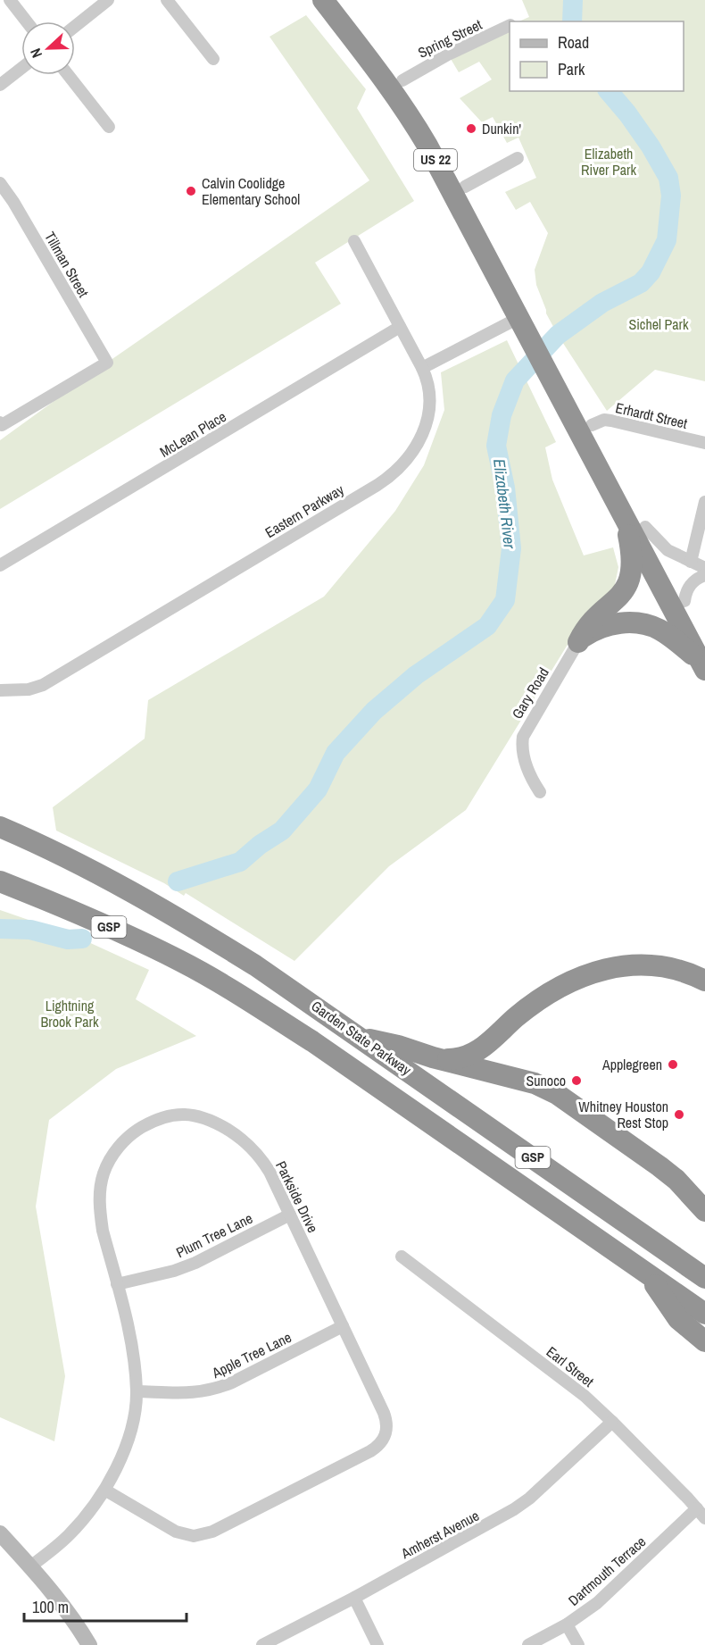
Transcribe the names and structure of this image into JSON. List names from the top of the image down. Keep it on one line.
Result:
{"streets":{"highway":["US 22","GSP","Garden State Parkway"],"street":["Spring Street","Tillman Street","Erhardt Street","McLean Place","Eastern Parkway","Gary Road","Parkside Drive","Plum Tree Lane","Apple Tree Lane","Earl Street","Amherst Avenue","Dartmouth Terrace"]},"crossings":[["Spring Street","US 22"],["US 22","Erhardt Street"],["McLean Place","Eastern Parkway"],["Parkside Drive","Plum Tree Lane"],["Parkside Drive","Apple Tree Lane"],["Earl Street","Amherst Avenue"],["Earl Street","Dartmouth Terrace"]],"water":["Elizabeth River"],"parks":["Elizabeth River Park","Sichel Park","Lightning Brook Park"],"places":["Dunkin'","Calvin Coolidge Elementary School","Applegreen","Sunoco","Whitney Houston Rest Stop"],"legend":["Road","Park"],"scale_bar":"100 m","north":"left"}
